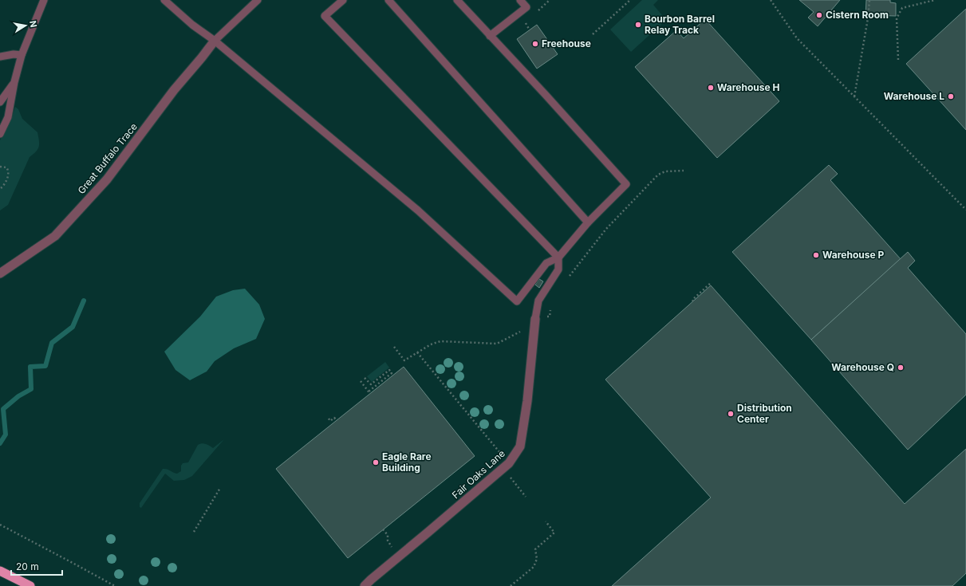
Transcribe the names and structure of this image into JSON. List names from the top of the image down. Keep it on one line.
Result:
{"streets":{"street":["Great Buffalo Trace","Fair Oaks Lane"]},"places":["Cistern Room","Bourbon Barrel Relay Track","Freehouse","Warehouse H","Warehouse L","Warehouse P","Warehouse Q","Distribution Center","Eagle Rare Building"],"scale_bar":"20 m","north":"right"}
